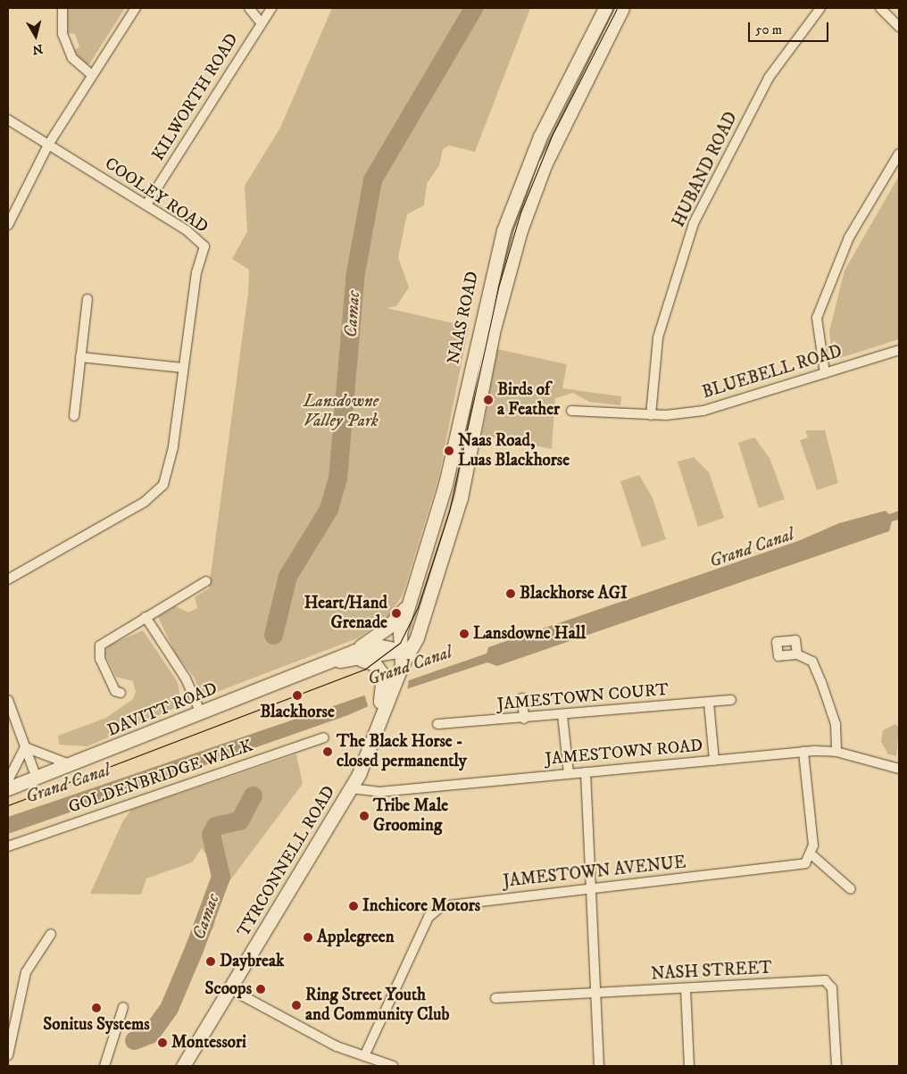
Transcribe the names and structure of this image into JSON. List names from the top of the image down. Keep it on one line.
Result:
{"streets":{"main road":["NAAS ROAD","DAVITT ROAD","TYRCONNELL ROAD"],"street":["KILWORTH ROAD","HUBAND ROAD","COOLEY ROAD","BLUEBELL ROAD","JAMESTOWN COURT","JAMESTOWN ROAD","GOLDENBRIDGE WALK","JAMESTOWN AVENUE","NASH STREET"]},"crossings":[["KILWORTH ROAD","COOLEY ROAD"],["HUBAND ROAD","BLUEBELL ROAD"],["NAAS ROAD","DAVITT ROAD"],["NAAS ROAD","TYRCONNELL ROAD"],["DAVITT ROAD","TYRCONNELL ROAD"],["JAMESTOWN ROAD","TYRCONNELL ROAD"]],"water":["Camac","Grand Canal"],"parks":["Lansdowne Valley Park"],"places":["Birds of a Feather","Naas Road, Luas Blackhorse","Blackhorse AGI","Heart/Hand Grenade","Lansdowne Hall","Blackhorse","The Black Horse - closed permanently","Tribe Male Grooming","Inchicore Motors","Applegreen","Daybreak","Scoops","Ring Street Youth and Community Club","Sonitus Systems","Montessori"],"scale_bar":"50 m","north":"bottom"}
